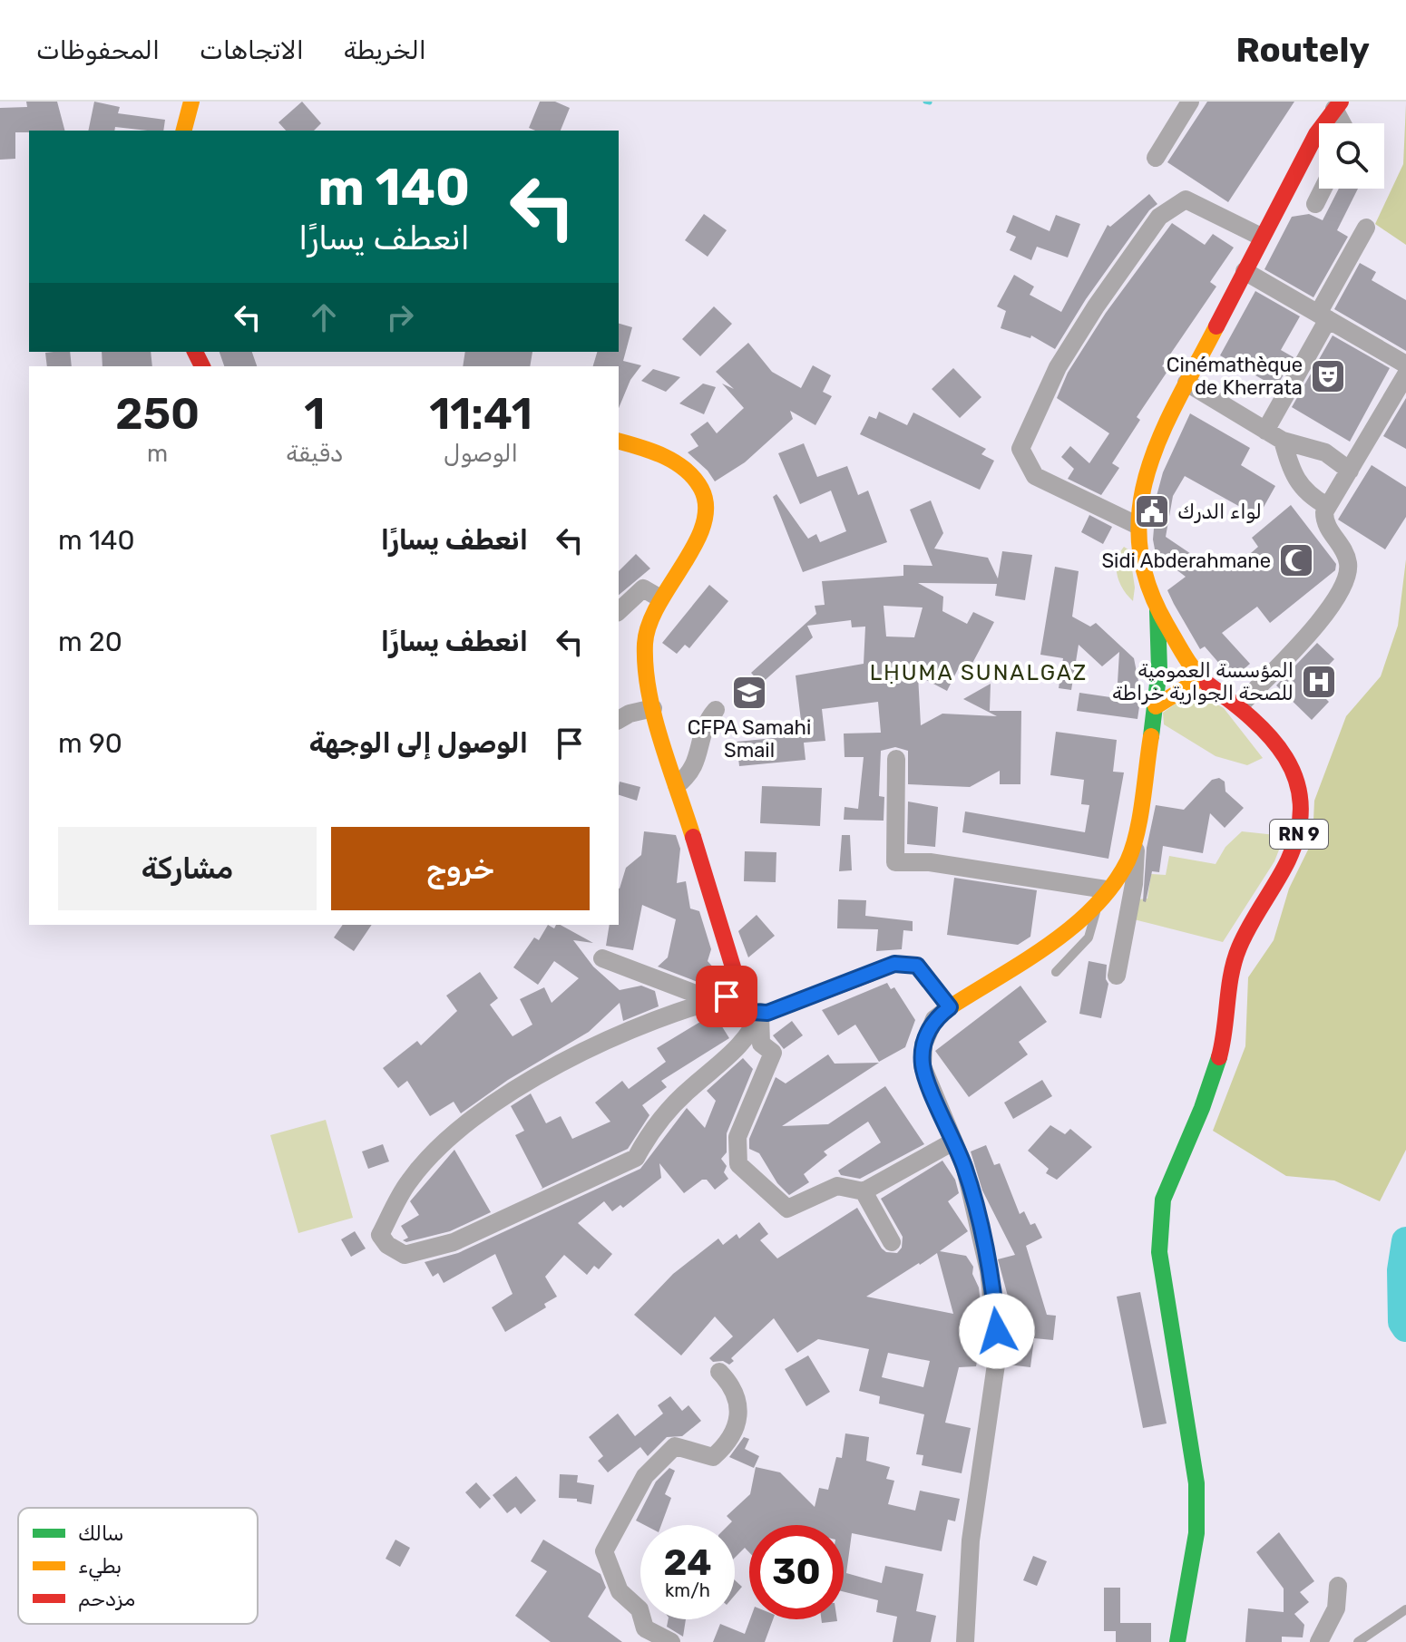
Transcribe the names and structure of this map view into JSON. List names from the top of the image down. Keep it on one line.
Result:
{"streets":{"main road":["RN 9"]},"districts":["LḤUMA SUNALGAZ"],"places":{"theatre":["Cinémathèque de Kherrata"],"public building":["لواء الدرك"],"mosque":["Sidi Abderahmane"],"hospital":["المؤسسة العمومية للصحة الجوارية خراطة"],"school or university":["CFPA Samahi Smail"]},"legend":["سالك","بطيء","مزدحم"],"page":{"header":"Routely","nav":["الخريطة","الاتجاهات","المحفوظات"],"turn":["140 m","انعطف يسارًا"],"eta":["11:41","الوصول","1","دقيقة","250","m"],"list":[{"name":"انعطف يسارًا","value":"140 m"},{"name":"انعطف يسارًا","value":"20 m"},{"name":"الوصول إلى الوجهة","value":"90 m"}],"buttons":["خروج","مشاركة"],"speed":"24 km/h","limit":"30"}}
